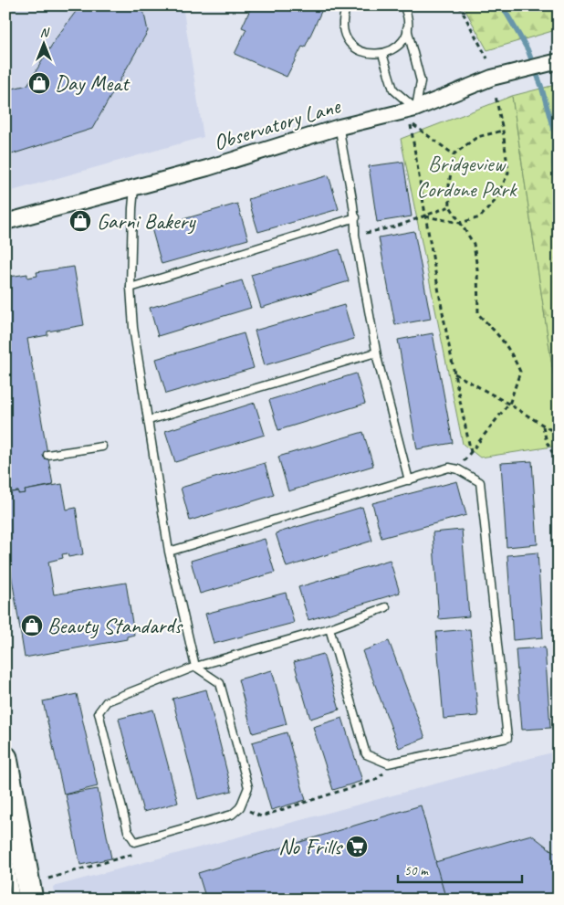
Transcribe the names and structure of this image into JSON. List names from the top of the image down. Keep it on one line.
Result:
{"streets":{"street":["Observatory Lane"]},"parks":["Bridgeview Cordone Park"],"places":{"shop":["Day Meat","Garni Bakery","Beauty Standards"],"supermarket":["No Frills"]},"scale_bar":"50 m","north":"top"}
